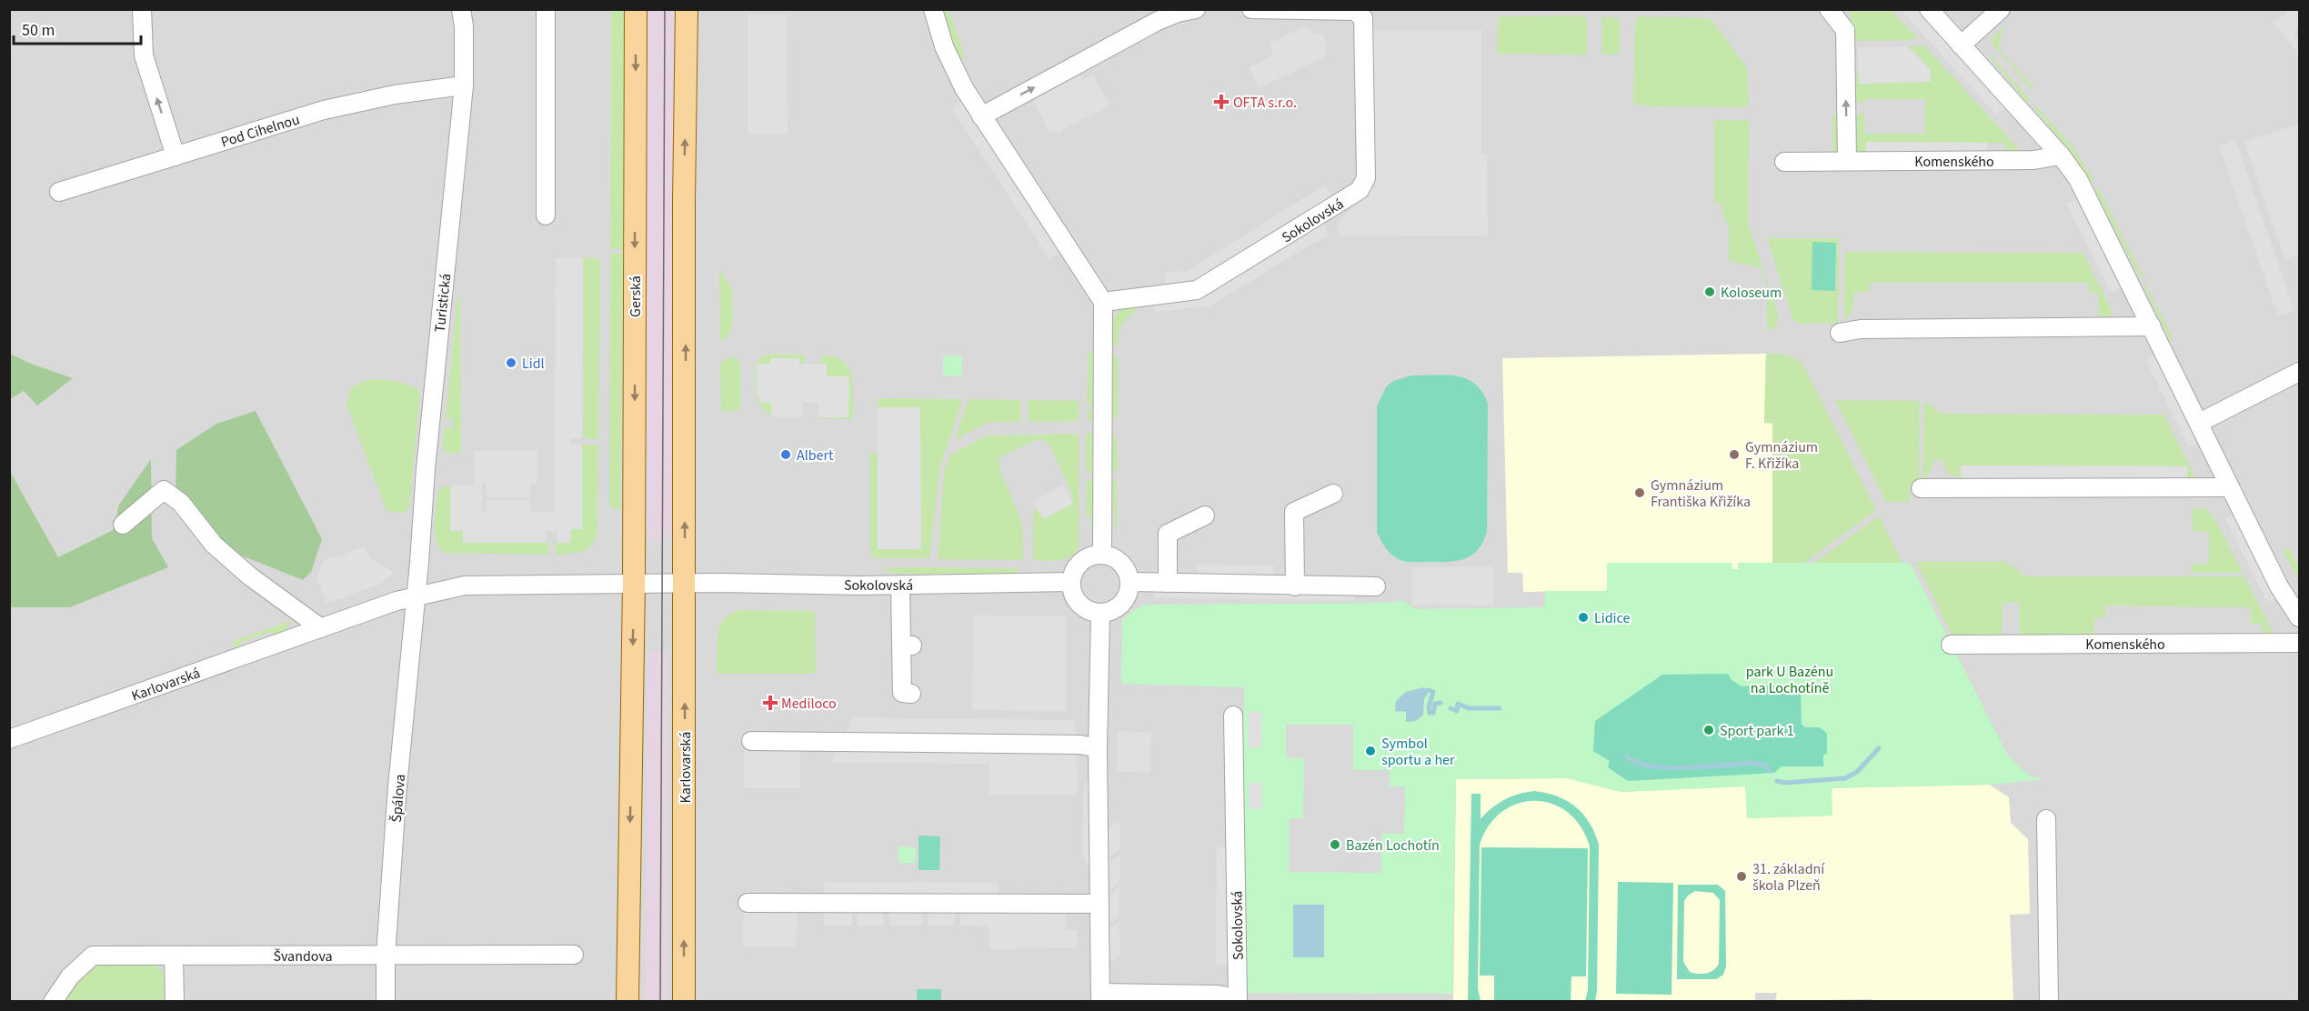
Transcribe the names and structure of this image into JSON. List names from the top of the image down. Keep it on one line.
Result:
{"streets":{"main road":["Gerská","Karlovarská"],"street":["Pod Cihelnou","Komenského","Sokolovská","Turistická","Špálova","Švandova"]},"crossings":[["Pod Cihelnou","Turistická"],["Sokolovská","Karlovarská"],["Gerská","Karlovarská"],["Turistická","Karlovarská"],["Turistická","Špálova"],["Karlovarská","Špálova"],["Špálova","Švandova"]],"one_way":["Karlovarská"],"parks":["park U Bazénu na Lochotíně"],"places":{"health":["OFTA s.r.o.","Mediloco"],"other":["Koloseum","Lidl","Albert","Gymnázium F. Křižíka","Gymnázium Františka Křižíka","Lidice","Sport park 1","Symbol sportu a her","Bazén Lochotín","31. základní škola Plzeň"]},"scale_bar":"50 m"}
